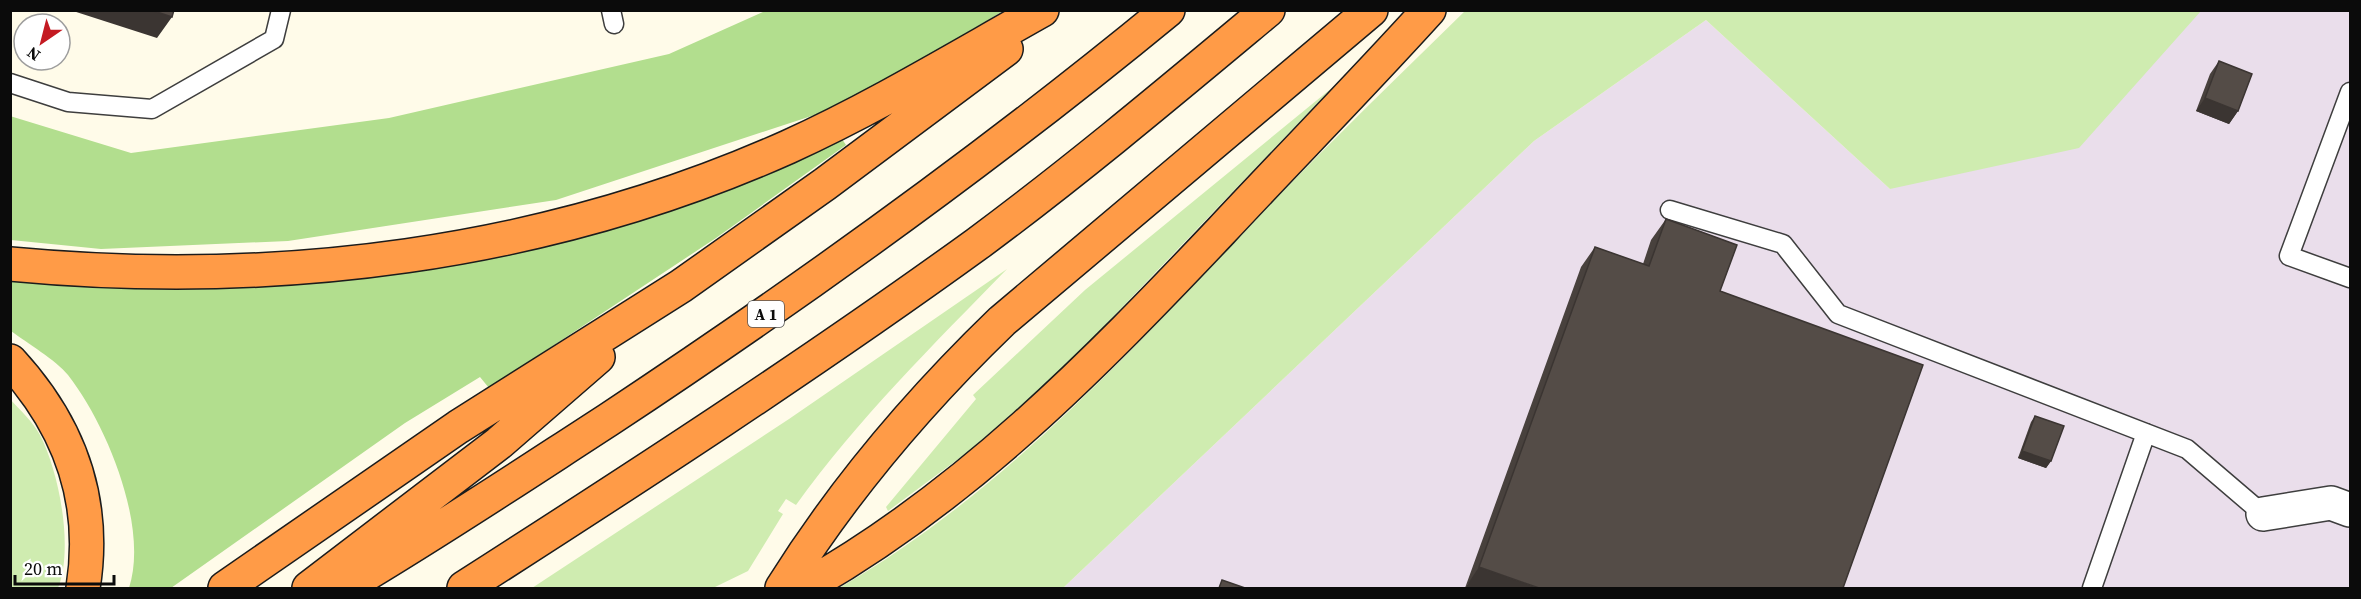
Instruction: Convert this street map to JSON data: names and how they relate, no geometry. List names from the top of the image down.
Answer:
{
  "streets": {
    "highway": ["A 1"]
  },
  "scale_bar": "20 m",
  "north": "bottom left"
}
